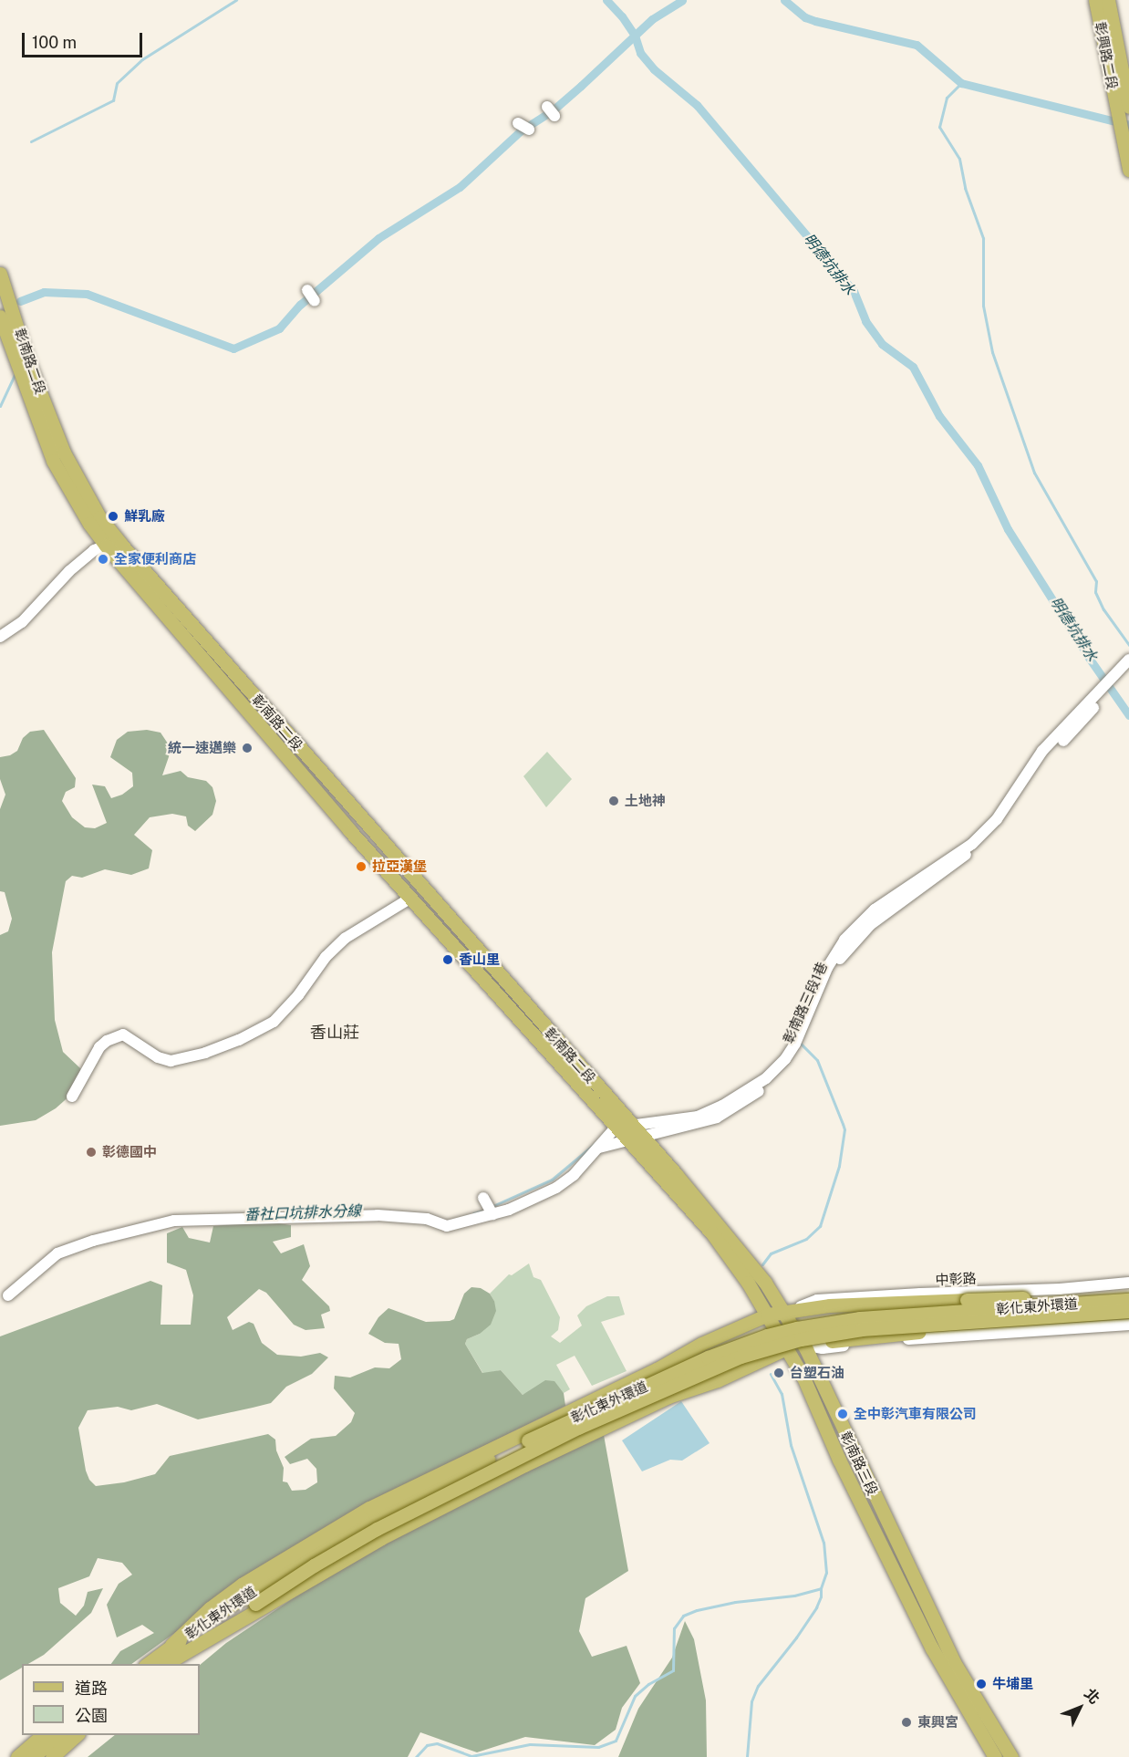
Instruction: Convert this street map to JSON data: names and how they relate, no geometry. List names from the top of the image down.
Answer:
{
  "streets": {
    "main road": [
      "彰興路二段",
      "彰南路二段",
      "彰化東外環道",
      "彰南路三段"
    ],
    "street": ["彰南路三段1巷", "中彰路"]
  },
  "crossings": [
    ["彰南路二段", "彰南路三段1巷"],
    ["彰南路二段", "彰南路三段"],
    ["彰南路三段1巷", "彰南路三段"],
    ["中彰路", "彰南路三段"]
  ],
  "districts": ["香山莊"],
  "water": ["明德坑排水", "番社口坑排水分線"],
  "places": [
    "鮮乳廠",
    "全家便利商店",
    "統一速邁樂",
    "土地神",
    "拉亞漢堡",
    "香山里",
    "彰德國中",
    "台塑石油",
    "全中彰汽車有限公司",
    "牛埔里",
    "東興宮"
  ],
  "legend": ["道路", "公園"],
  "scale_bar": "100 m",
  "north": "top right"
}
